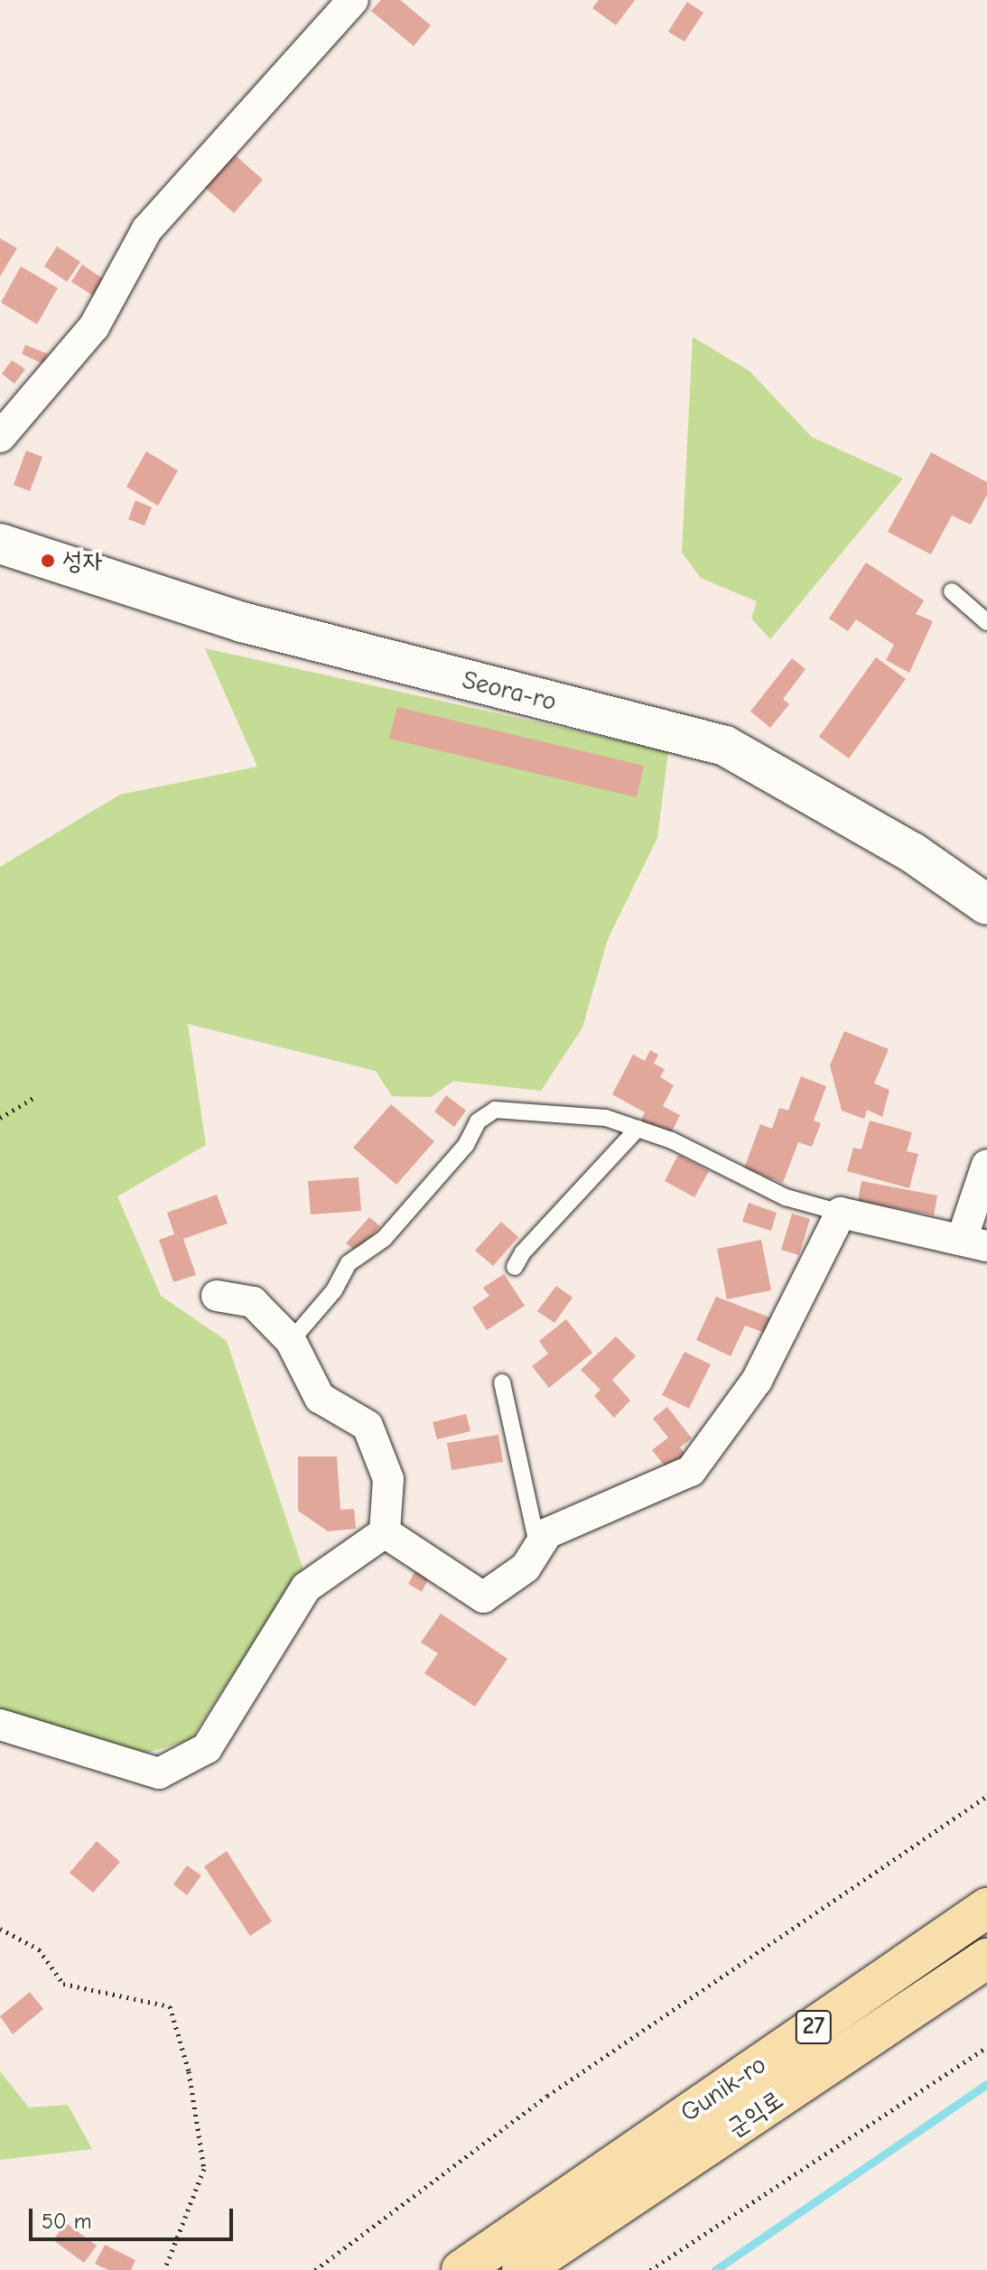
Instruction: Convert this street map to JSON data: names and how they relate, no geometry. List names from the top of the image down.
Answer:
{
  "streets": {
    "highway": ["27", "Gunik-ro", "군익로"],
    "street": ["Seora-ro"]
  },
  "places": ["성자"],
  "scale_bar": "50 m"
}
